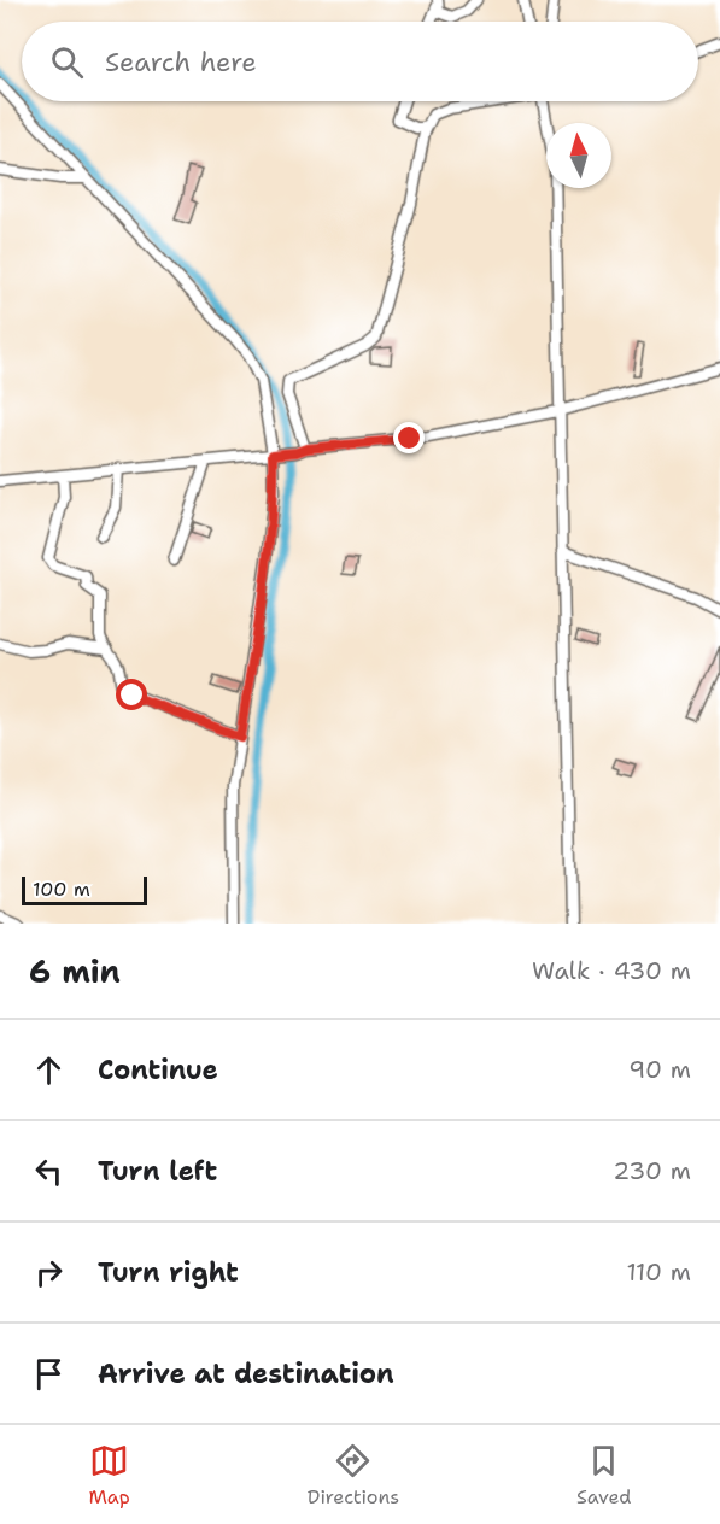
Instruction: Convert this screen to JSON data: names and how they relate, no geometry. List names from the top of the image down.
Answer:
{
  "scale_bar": "100 m",
  "north": "top",
  "page": {
    "search": "Search here",
    "scale": "100 m",
    "heading": ["6 min", "Walk · 430 m"],
    "list": [
      ["Continue", "90 m"],
      ["Turn left", "230 m"],
      ["Turn right", "110 m"],
      "Arrive at destination"
    ],
    "nav": ["Map", "Directions", "Saved"]
  }
}
